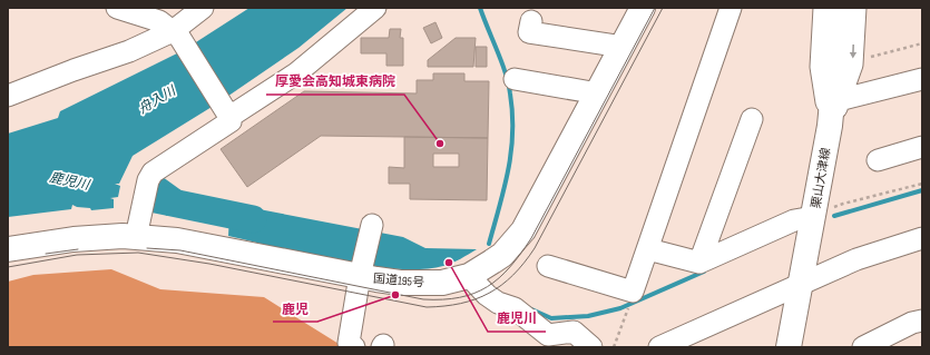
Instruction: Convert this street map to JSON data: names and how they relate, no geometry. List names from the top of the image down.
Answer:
{
  "streets": {
    "main road": ["栗山大津線", "国道195号"]
  },
  "water": ["舟入川", "鹿児川"],
  "places": ["厚愛会高知城東病院", "鹿児川", "鹿児"]
}
